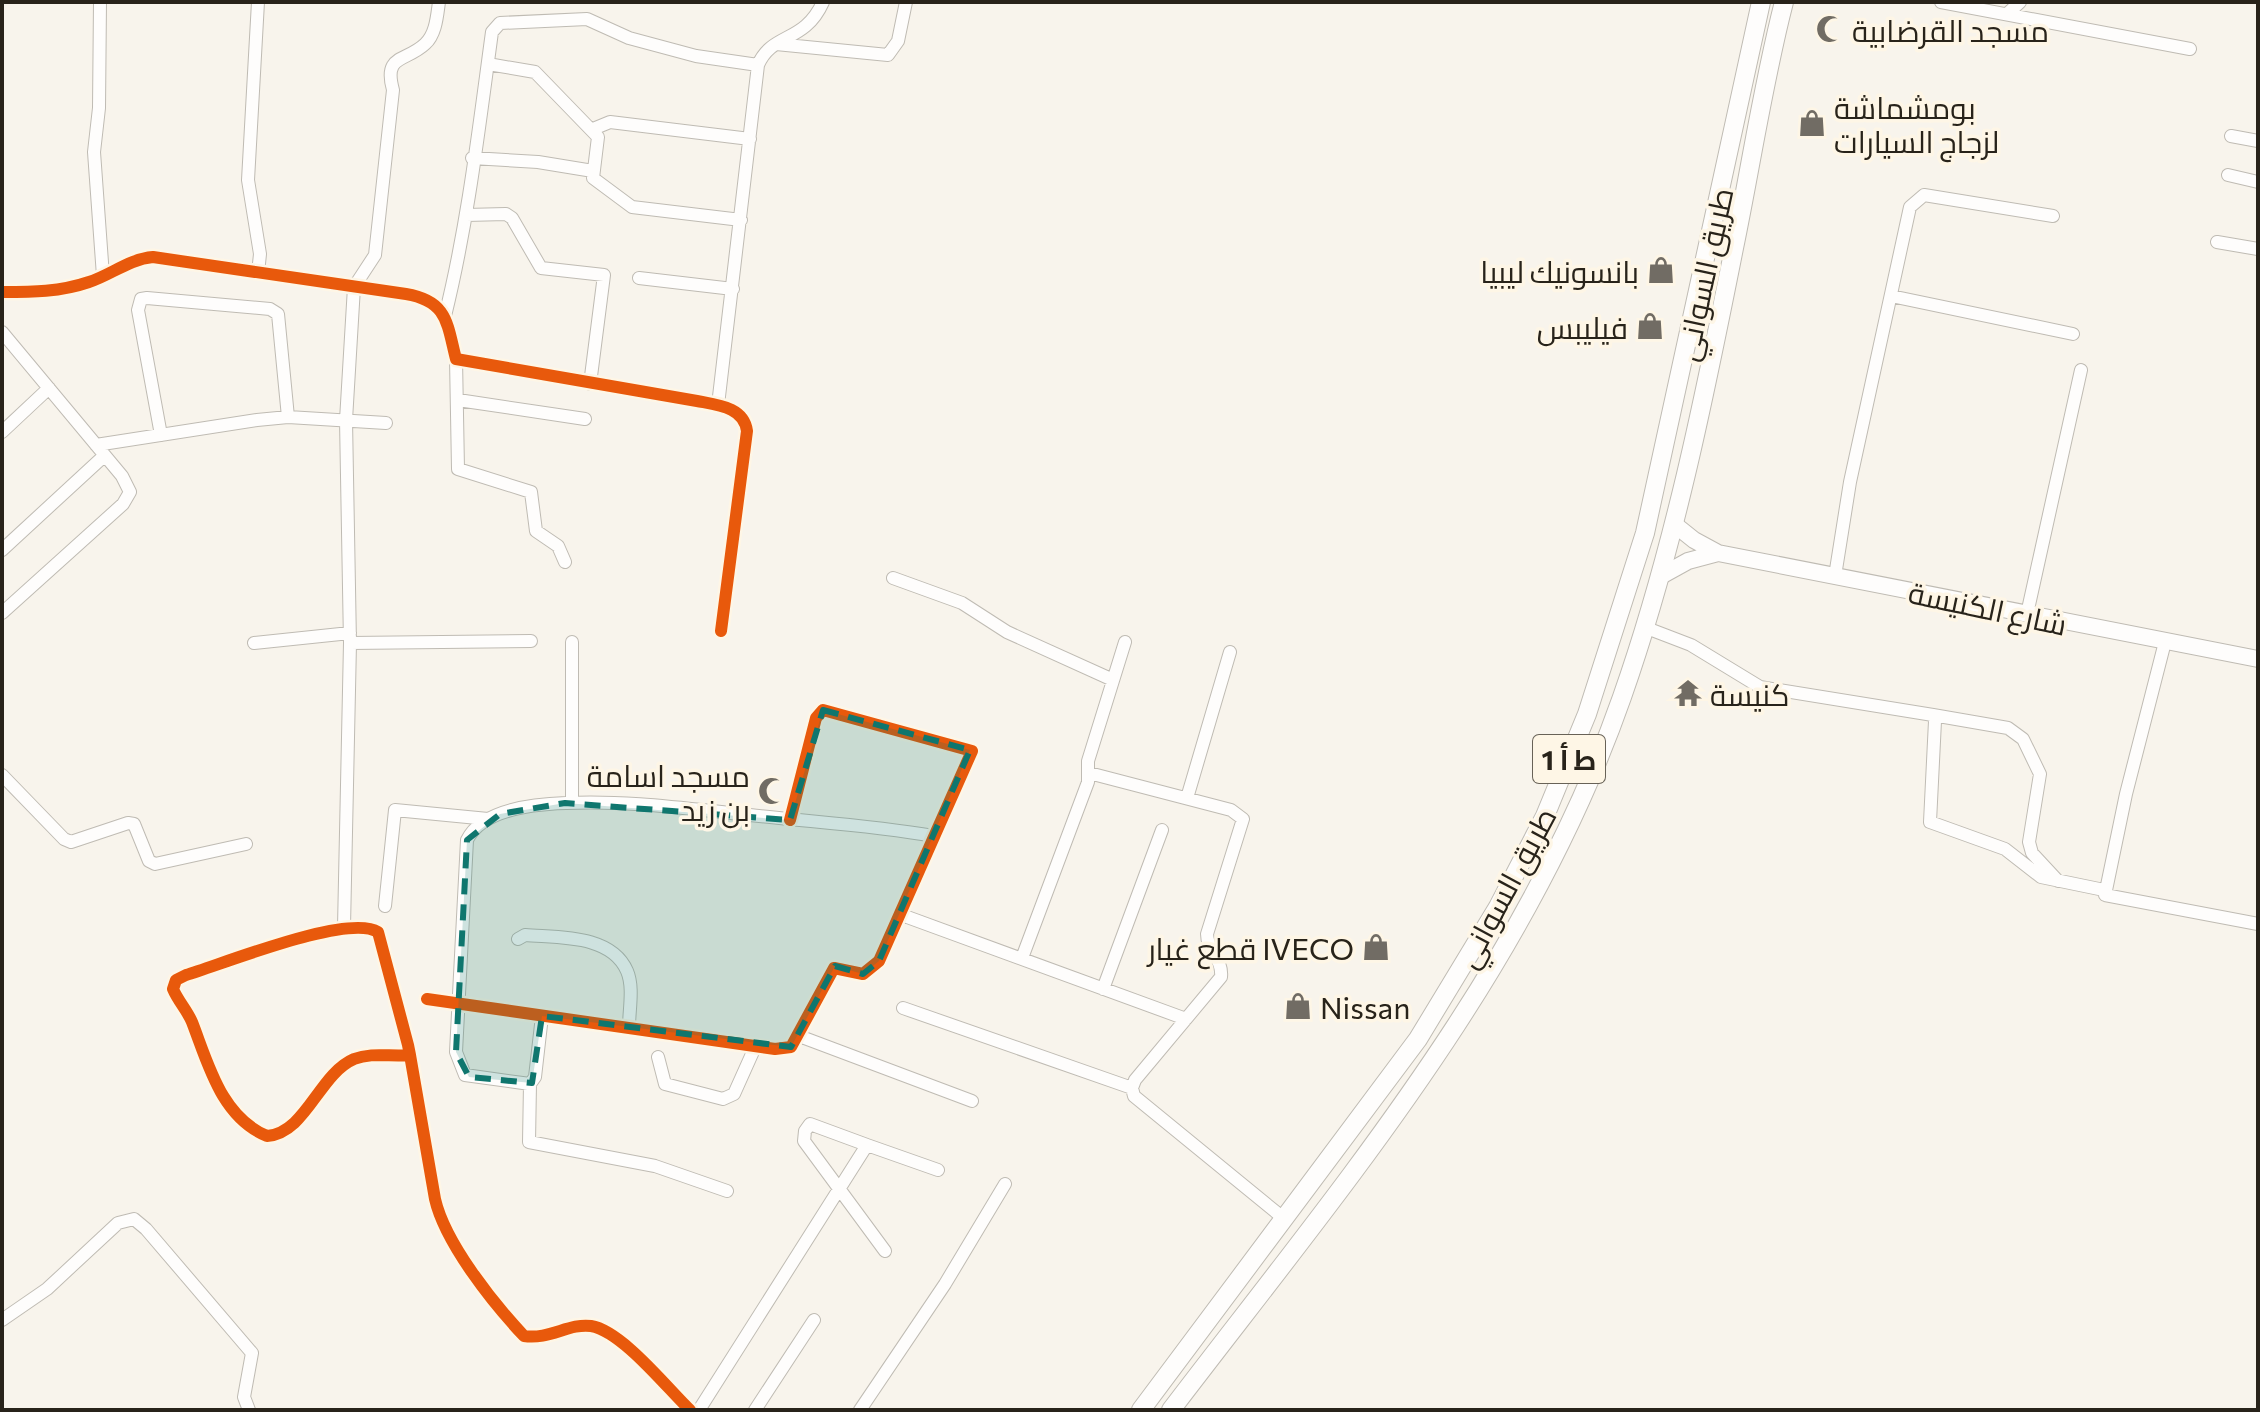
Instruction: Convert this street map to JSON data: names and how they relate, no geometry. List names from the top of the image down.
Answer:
{
  "streets": {
    "highway": ["طريق السواني", "ط أ 1"],
    "main road": ["شارع الكنيسة"]
  },
  "crossings": [
    ["طريق السواني", "شارع الكنيسة"]
  ],
  "places": {
    "mosque": ["مسجد القرضابية", "مسجد اسامة بن زيد"],
    "shop": [
      "بومشماشة لزجاج السيارات",
      "بانسونيك ليبيا",
      "فيليبس",
      "قطع غيار IVECO",
      "Nissan"
    ],
    "temple": ["كنيسة"]
  }
}
